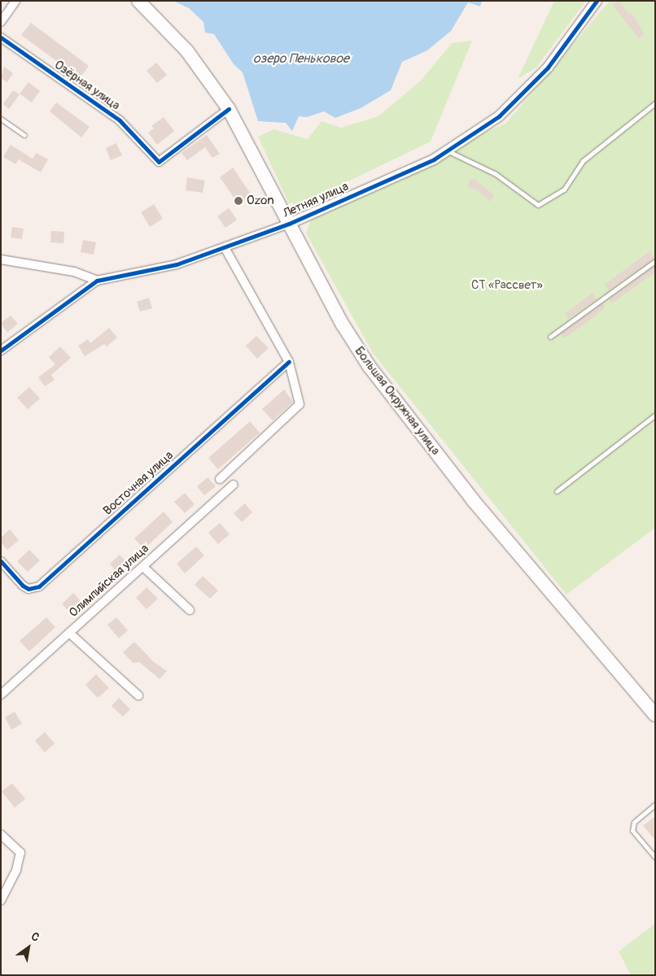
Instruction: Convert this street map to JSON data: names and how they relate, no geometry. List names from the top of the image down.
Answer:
{
  "streets": {
    "main road": ["Большая Окружная улица"],
    "street": [
      "Озёрная улица",
      "Летняя улица",
      "Восточная улица",
      "Олимпийская улица"
    ]
  },
  "crossings": [
    ["Озёрная улица", "Большая Окружная улица"],
    ["Летняя улица", "Большая Окружная улица"]
  ],
  "water": ["озеро Пеньковое"],
  "parks": ["СТ «Рассвет»"],
  "places": ["Ozon"],
  "north": "top right"
}
